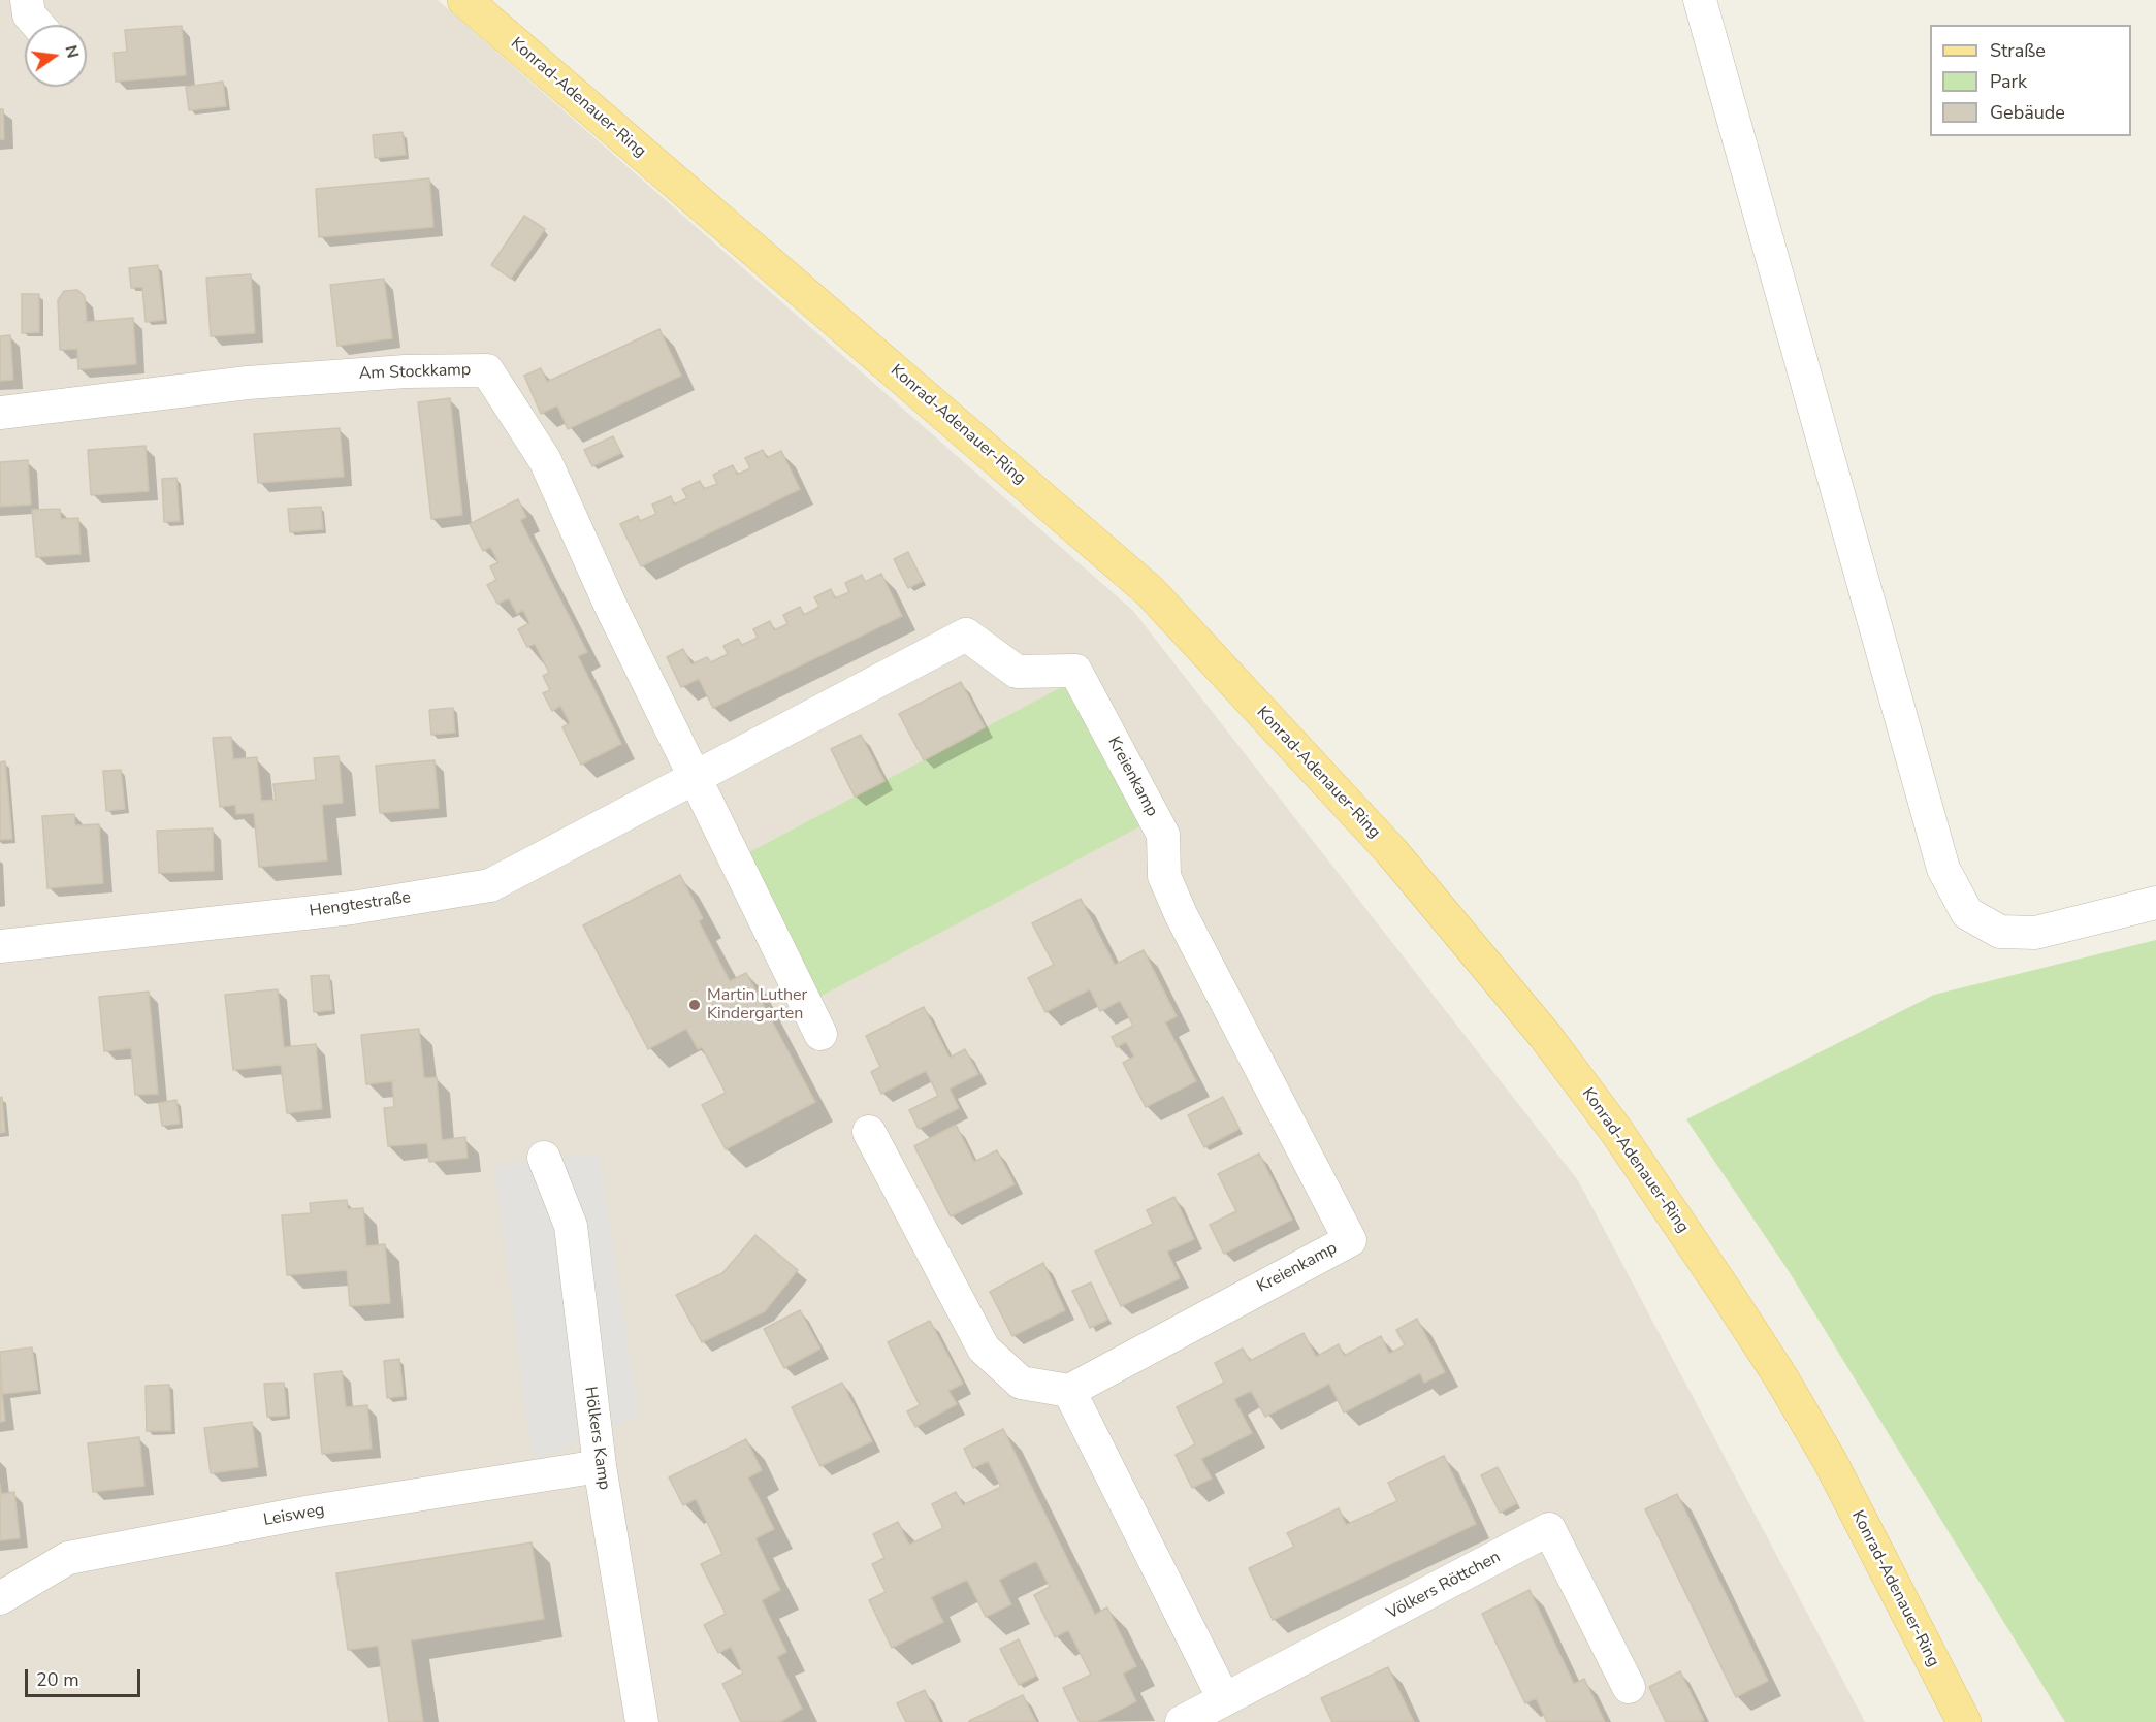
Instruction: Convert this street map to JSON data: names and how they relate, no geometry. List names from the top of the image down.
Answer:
{
  "streets": {
    "main road": ["Konrad-Adenauer-Ring"],
    "street": [
      "Am Stockkamp",
      "Kreienkamp",
      "Hengtestraße",
      "Hölkers Kamp",
      "Leisweg",
      "Völkers Röttchen"
    ]
  },
  "crossings": [
    ["Am Stockkamp", "Kreienkamp"],
    ["Am Stockkamp", "Hengtestraße"],
    ["Kreienkamp", "Hengtestraße"],
    ["Hölkers Kamp", "Leisweg"]
  ],
  "places": ["Martin Luther Kindergarten"],
  "legend": ["Straße", "Park", "Gebäude"],
  "scale_bar": "20 m",
  "north": "right"
}
